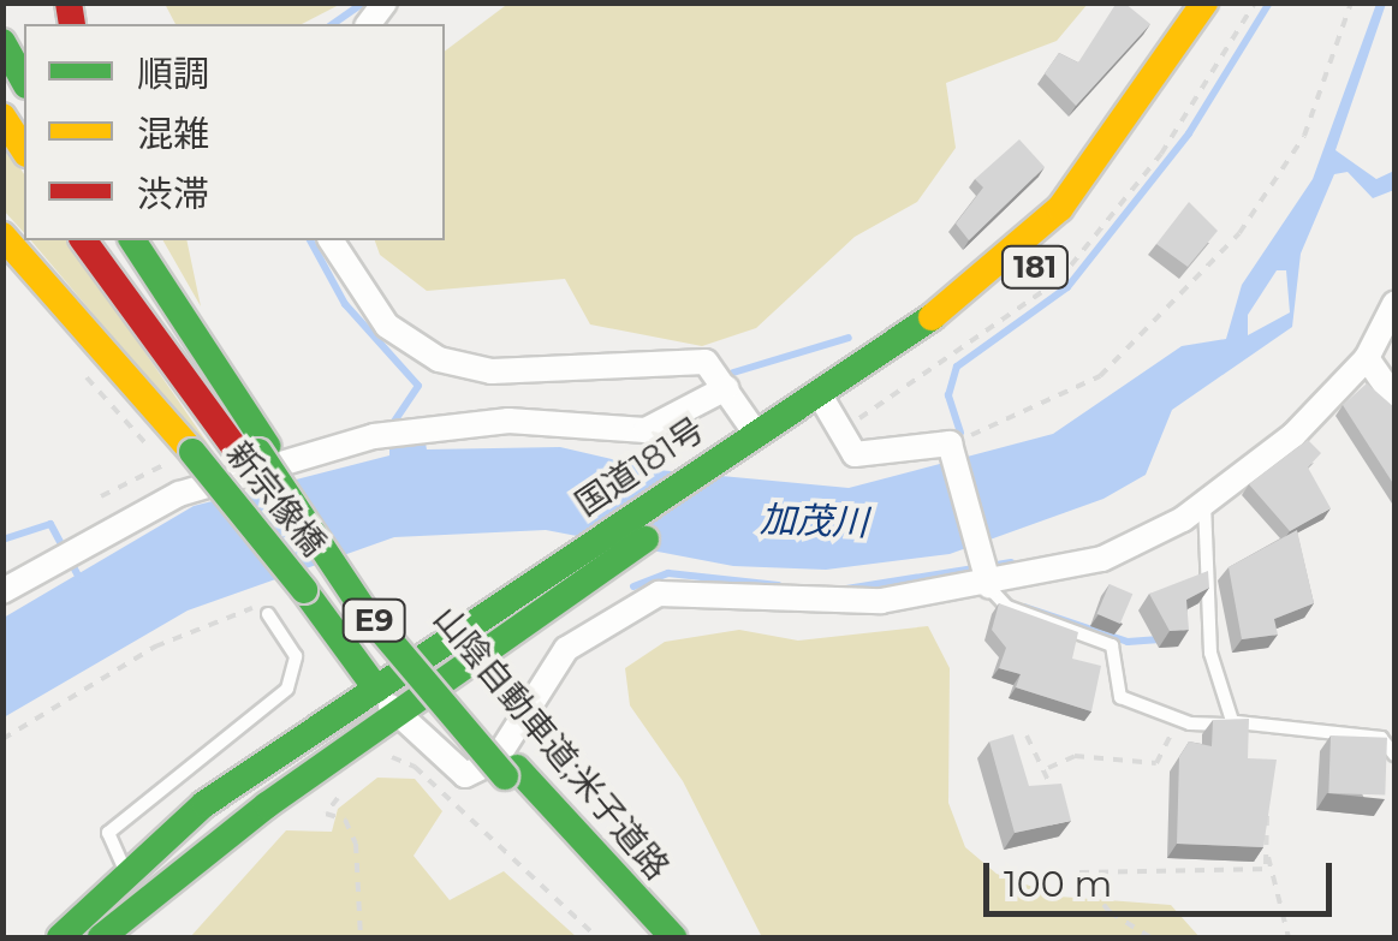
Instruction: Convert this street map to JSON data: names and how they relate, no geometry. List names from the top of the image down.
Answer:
{
  "streets": {
    "main road": [
      "181",
      "国道181号",
      "新宗像橋",
      "E9",
      "山陰自動車道;米子道路"
    ]
  },
  "crossings": [
    ["国道181号", "新宗像橋"]
  ],
  "water": ["加茂川"],
  "legend": ["順調", "混雑", "渋滞"],
  "scale_bar": "100 m"
}
